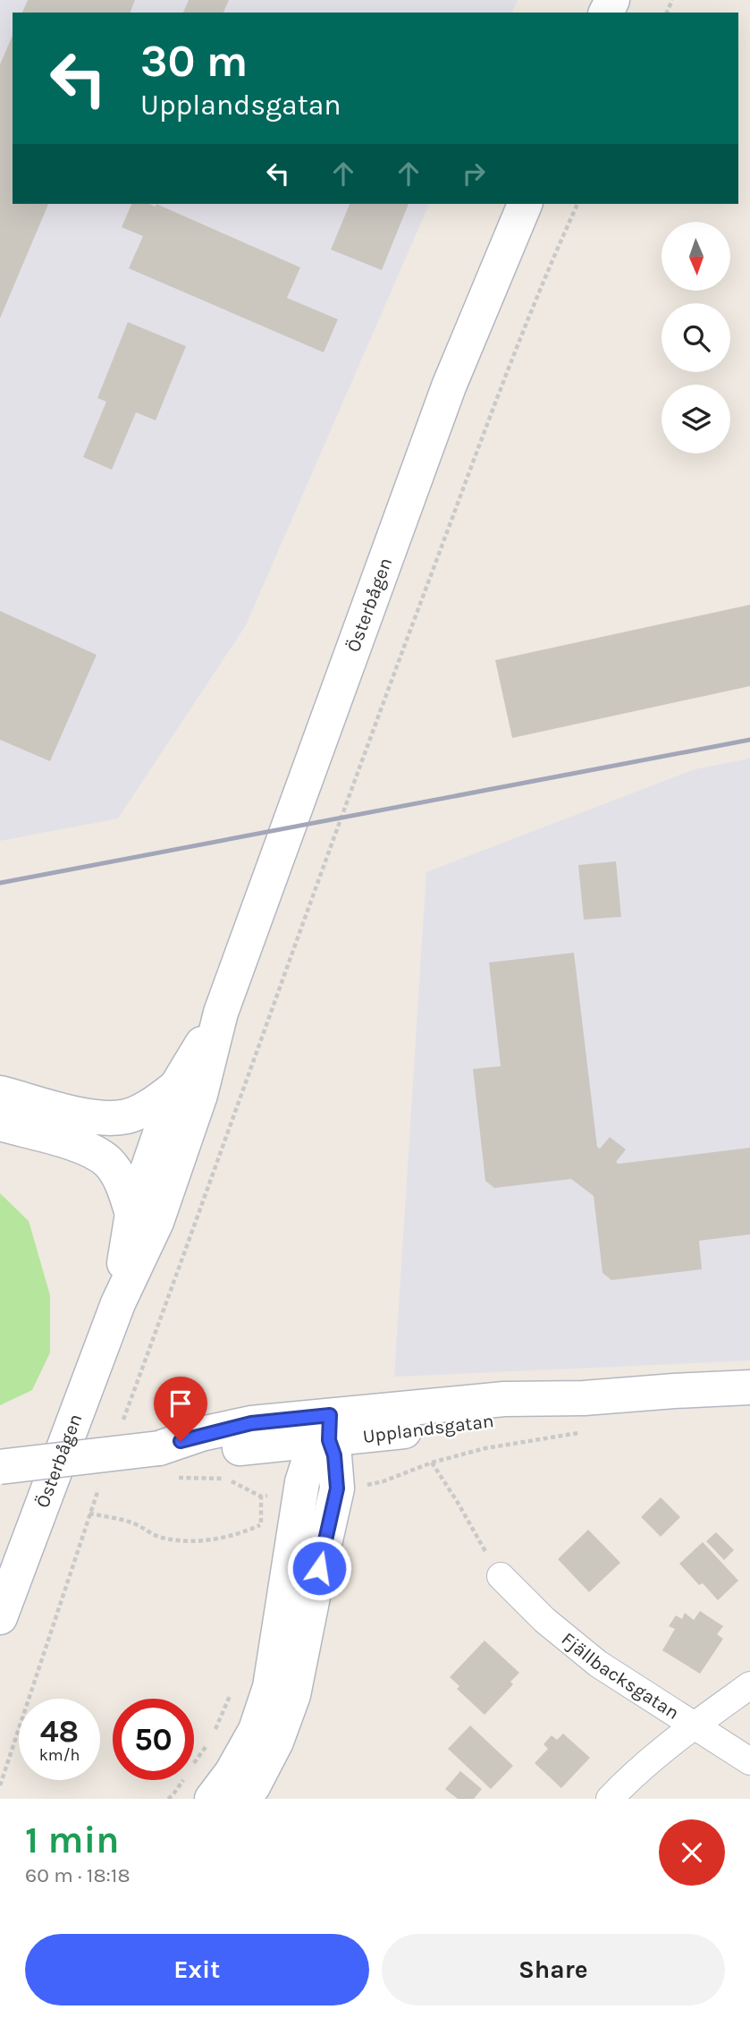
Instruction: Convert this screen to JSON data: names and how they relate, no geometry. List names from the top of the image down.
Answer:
{
  "streets": {
    "main road": ["Österbågen", "Upplandsgatan"],
    "street": ["Fjällbacksgatan"]
  },
  "north": "bottom",
  "page": {
    "turn": ["30 m", "Upplandsgatan"],
    "speed": "48 km/h",
    "limit": "50",
    "heading": ["1 min", "60 m · 18:18"],
    "buttons": ["Exit", "Share"]
  }
}
